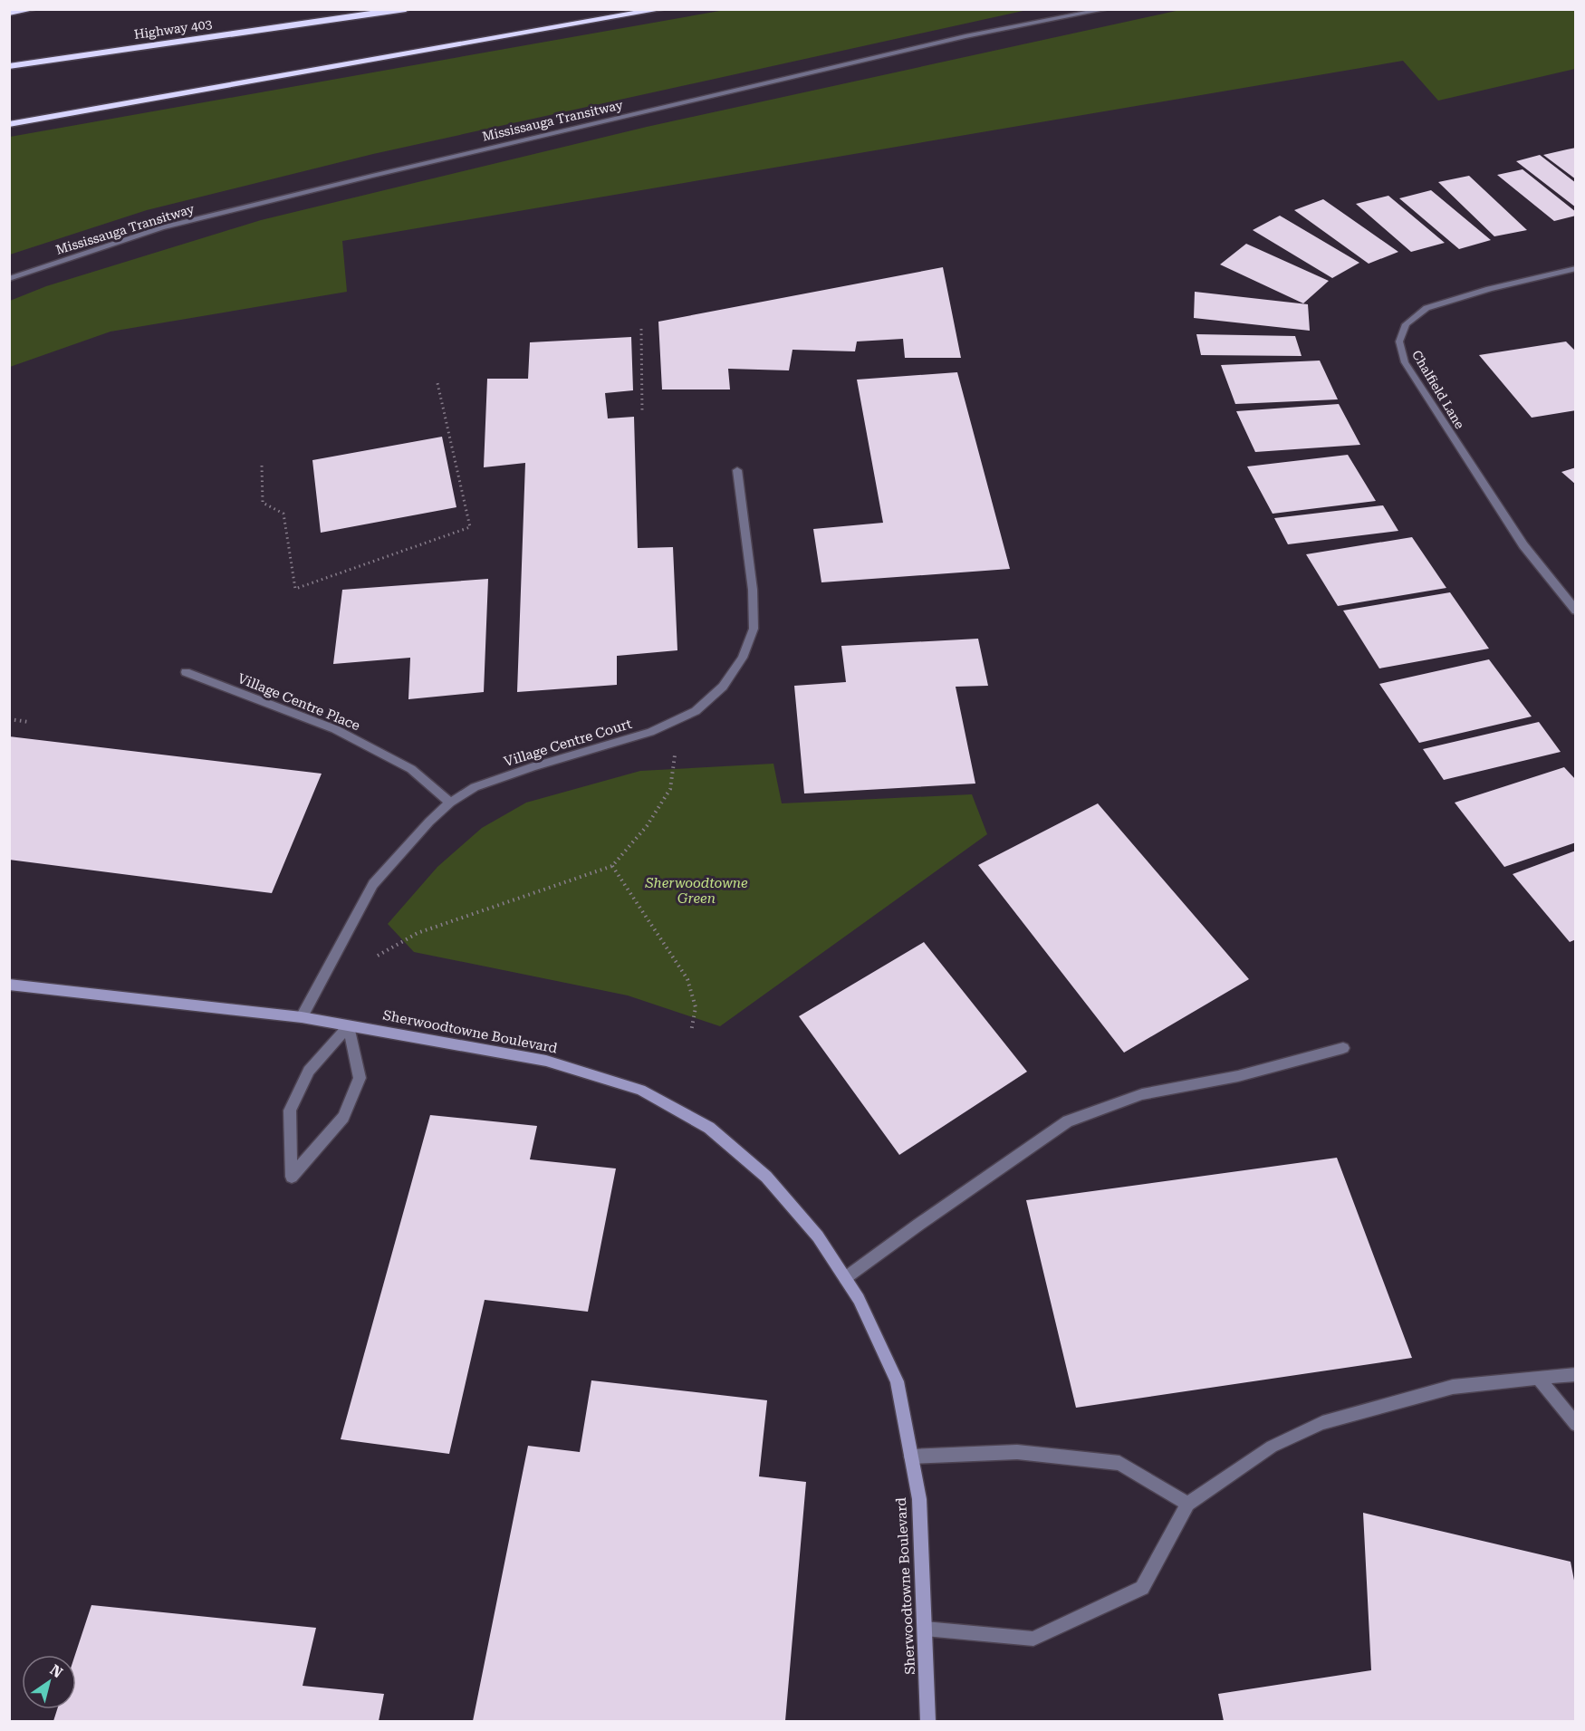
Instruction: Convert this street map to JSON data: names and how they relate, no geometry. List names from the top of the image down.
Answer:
{
  "streets": {
    "highway": ["Highway 403"],
    "street": [
      "Mississauga Transitway",
      "Chalfield Lane",
      "Village Centre Place",
      "Village Centre Court",
      "Sherwoodtowne Boulevard"
    ]
  },
  "crossings": [
    ["Village Centre Place", "Village Centre Court"],
    ["Village Centre Court", "Sherwoodtowne Boulevard"]
  ],
  "parks": ["Sherwoodtowne Green"],
  "north": "top right"
}
